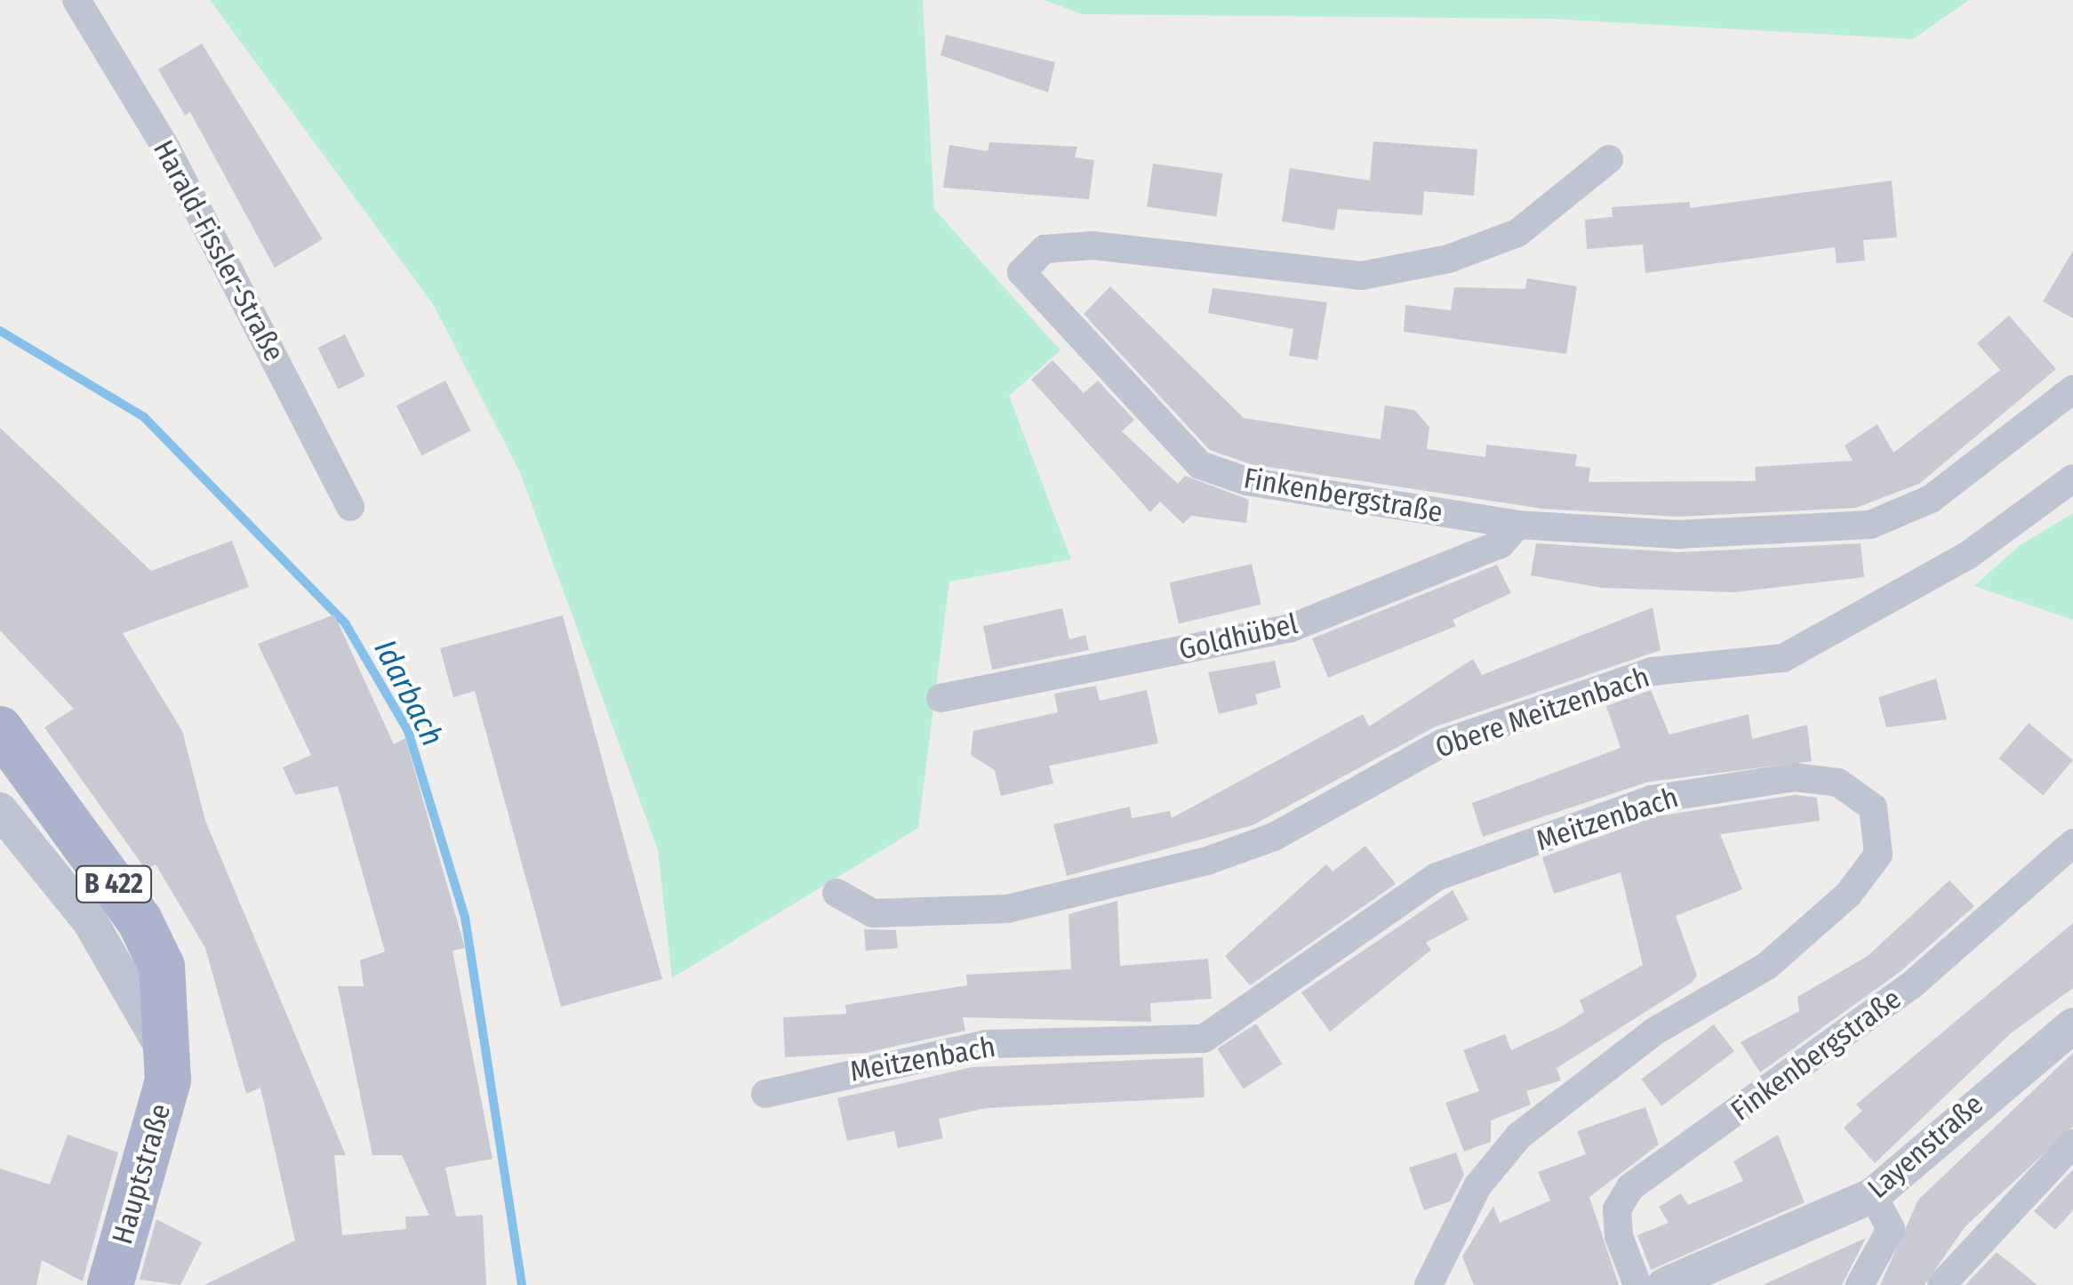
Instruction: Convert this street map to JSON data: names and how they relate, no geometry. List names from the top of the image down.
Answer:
{
  "streets": {
    "main road": ["B 422", "Hauptstraße"],
    "street": [
      "Harald-Fissler-Straße",
      "Finkenbergstraße",
      "Goldhübel",
      "Obere Meitzenbach",
      "Meitzenbach",
      "Layenstraße"
    ]
  },
  "crossings": [
    ["Finkenbergstraße", "Goldhübel"],
    ["B 422", "Hauptstraße"]
  ],
  "water": ["Idarbach"]
}
